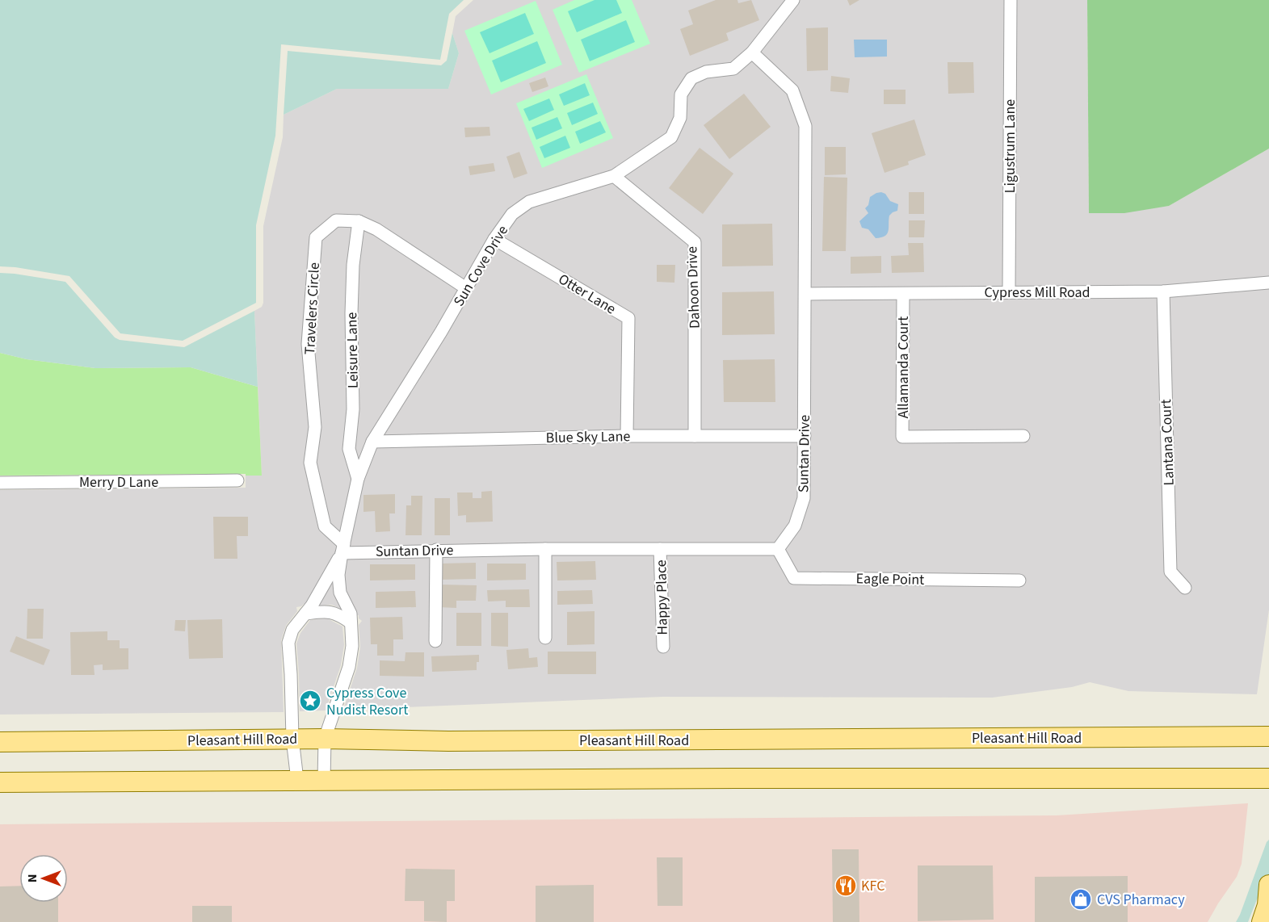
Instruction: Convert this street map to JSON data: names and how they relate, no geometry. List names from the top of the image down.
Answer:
{
  "streets": {
    "main road": ["Pleasant Hill Road"],
    "street": [
      "Ligustrum Lane",
      "Sun Cove Drive",
      "Dahoon Drive",
      "Cypress Mill Road",
      "Otter Lane",
      "Travelers Circle",
      "Leisure Lane",
      "Allamanda Court",
      "Blue Sky Lane",
      "Lantana Court",
      "Suntan Drive",
      "Merry D Lane",
      "Eagle Point",
      "Happy Place"
    ]
  },
  "crossings": [
    ["Ligustrum Lane", "Cypress Mill Road"],
    ["Sun Cove Drive", "Dahoon Drive"],
    ["Sun Cove Drive", "Otter Lane"],
    ["Sun Cove Drive", "Travelers Circle"],
    ["Sun Cove Drive", "Leisure Lane"],
    ["Sun Cove Drive", "Blue Sky Lane"],
    ["Sun Cove Drive", "Suntan Drive"],
    ["Sun Cove Drive", "Pleasant Hill Road"],
    ["Dahoon Drive", "Blue Sky Lane"],
    ["Cypress Mill Road", "Allamanda Court"],
    ["Cypress Mill Road", "Lantana Court"],
    ["Cypress Mill Road", "Suntan Drive"],
    ["Otter Lane", "Blue Sky Lane"],
    ["Travelers Circle", "Leisure Lane"],
    ["Travelers Circle", "Suntan Drive"],
    ["Blue Sky Lane", "Suntan Drive"],
    ["Suntan Drive", "Eagle Point"],
    ["Suntan Drive", "Happy Place"]
  ],
  "places": {
    "place": ["Cypress Cove Nudist Resort"],
    "restaurant": ["KFC"],
    "shop": ["CVS Pharmacy"]
  },
  "north": "left"
}
